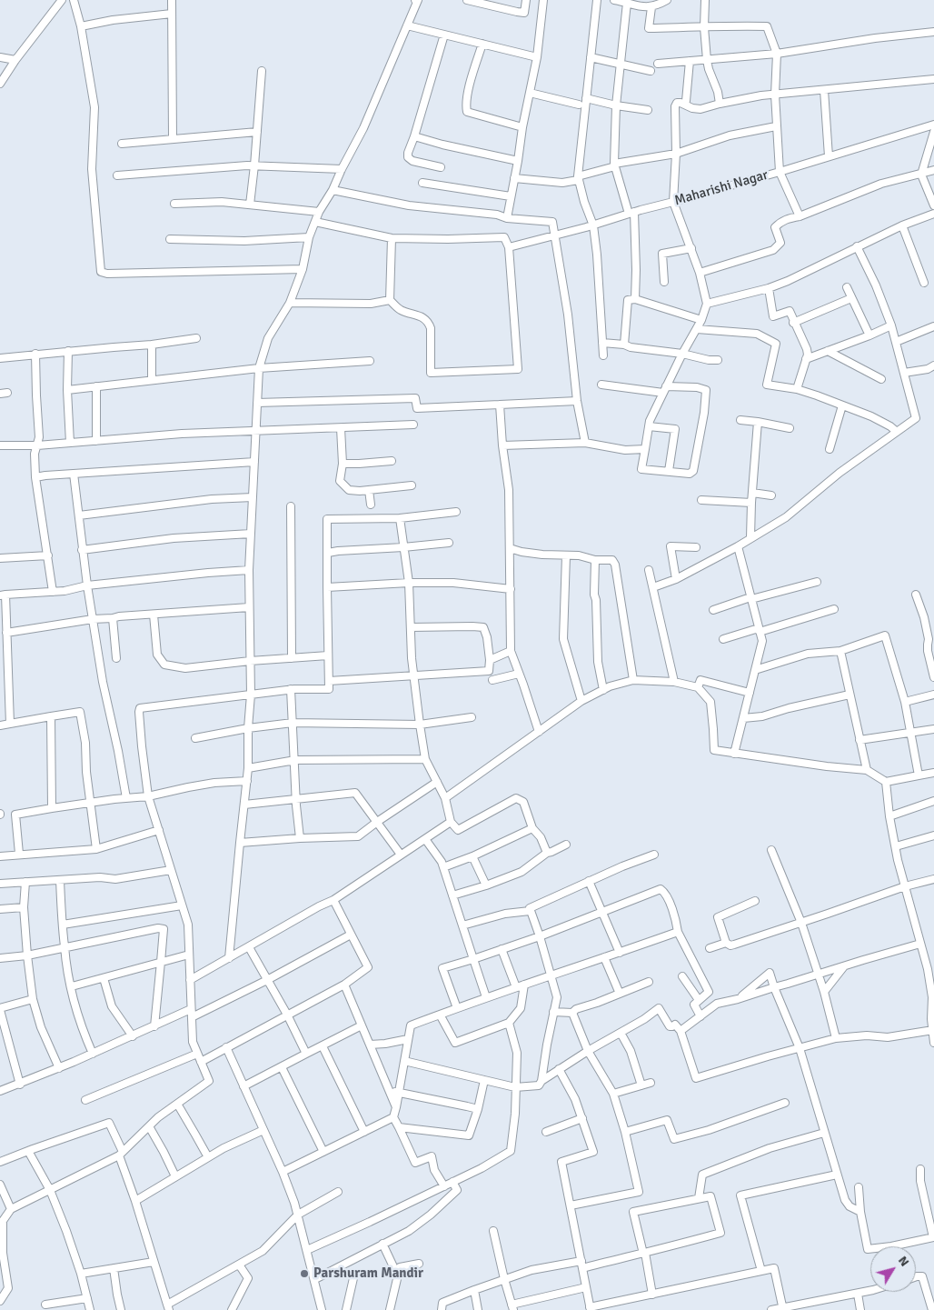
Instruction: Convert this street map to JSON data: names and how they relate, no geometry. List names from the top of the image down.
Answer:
{
  "streets": {
    "street": ["Maharishi Nagar"]
  },
  "places": ["Parshuram Mandir"],
  "north": "top right"
}
